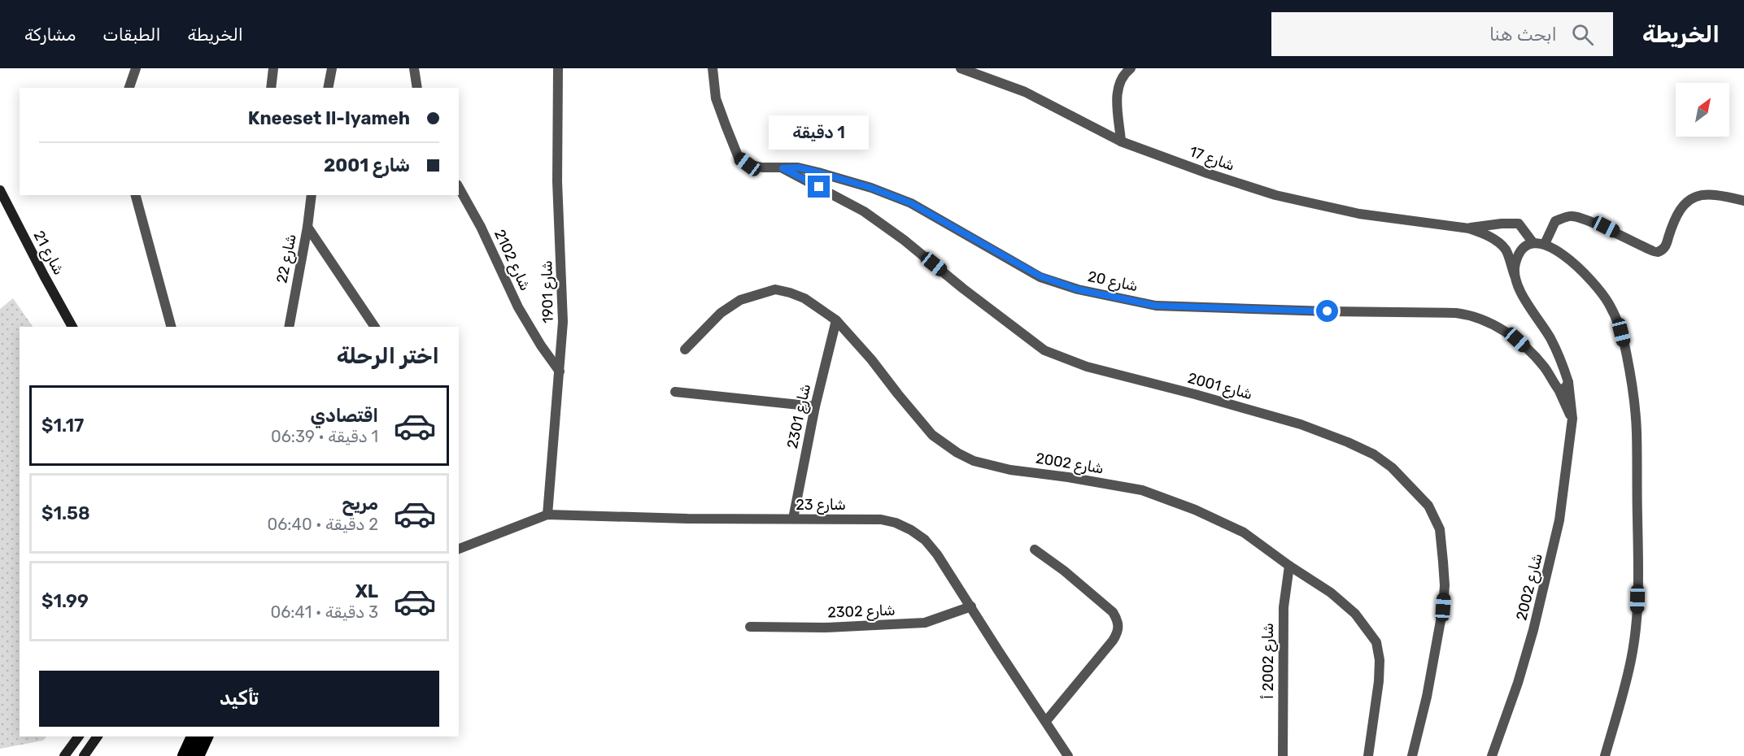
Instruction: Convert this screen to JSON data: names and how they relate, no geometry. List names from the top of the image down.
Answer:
{
  "streets": {
    "main road": ["شارع 21"],
    "street": [
      "شارع 17",
      "شارع 22",
      "شارع 2102",
      "شارع 20",
      "شارع 1901",
      "شارع 2001",
      "شارع 2301",
      "شارع 2002",
      "شارع 23",
      "شارع 2302",
      "شارع 2002 أ"
    ]
  },
  "crossings": [
    ["شارع 17", "شارع 2002"],
    ["شارع 2102", "شارع 1901"],
    ["شارع 20", "شارع 2001"],
    ["شارع 1901", "شارع 23"],
    ["شارع 2301", "شارع 2002"],
    ["شارع 2301", "شارع 23"],
    ["شارع 2002", "شارع 2002 أ"],
    ["شارع 23", "شارع 2302"]
  ],
  "north": "top right",
  "page": {
    "header": "الخريطة",
    "search": "ابحث هنا",
    "nav": ["الخريطة", "الطبقات", "مشاركة"],
    "banner": ["Kneeset Il-Iyameh", "شارع 2001"],
    "bubble": "1 دقيقة",
    "heading": "اختر الرحلة",
    "list": [
      {
        "name": "اقتصادي",
        "note": "1 دقيقة · 06:39",
        "value": "$1.17"
      },
      {
        "name": "مريح",
        "note": "2 دقيقة · 06:40",
        "value": "$1.58"
      },
      {
        "name": "XL",
        "note": "3 دقيقة · 06:41",
        "value": "$1.99"
      }
    ],
    "buttons": "تأكيد"
  }
}
